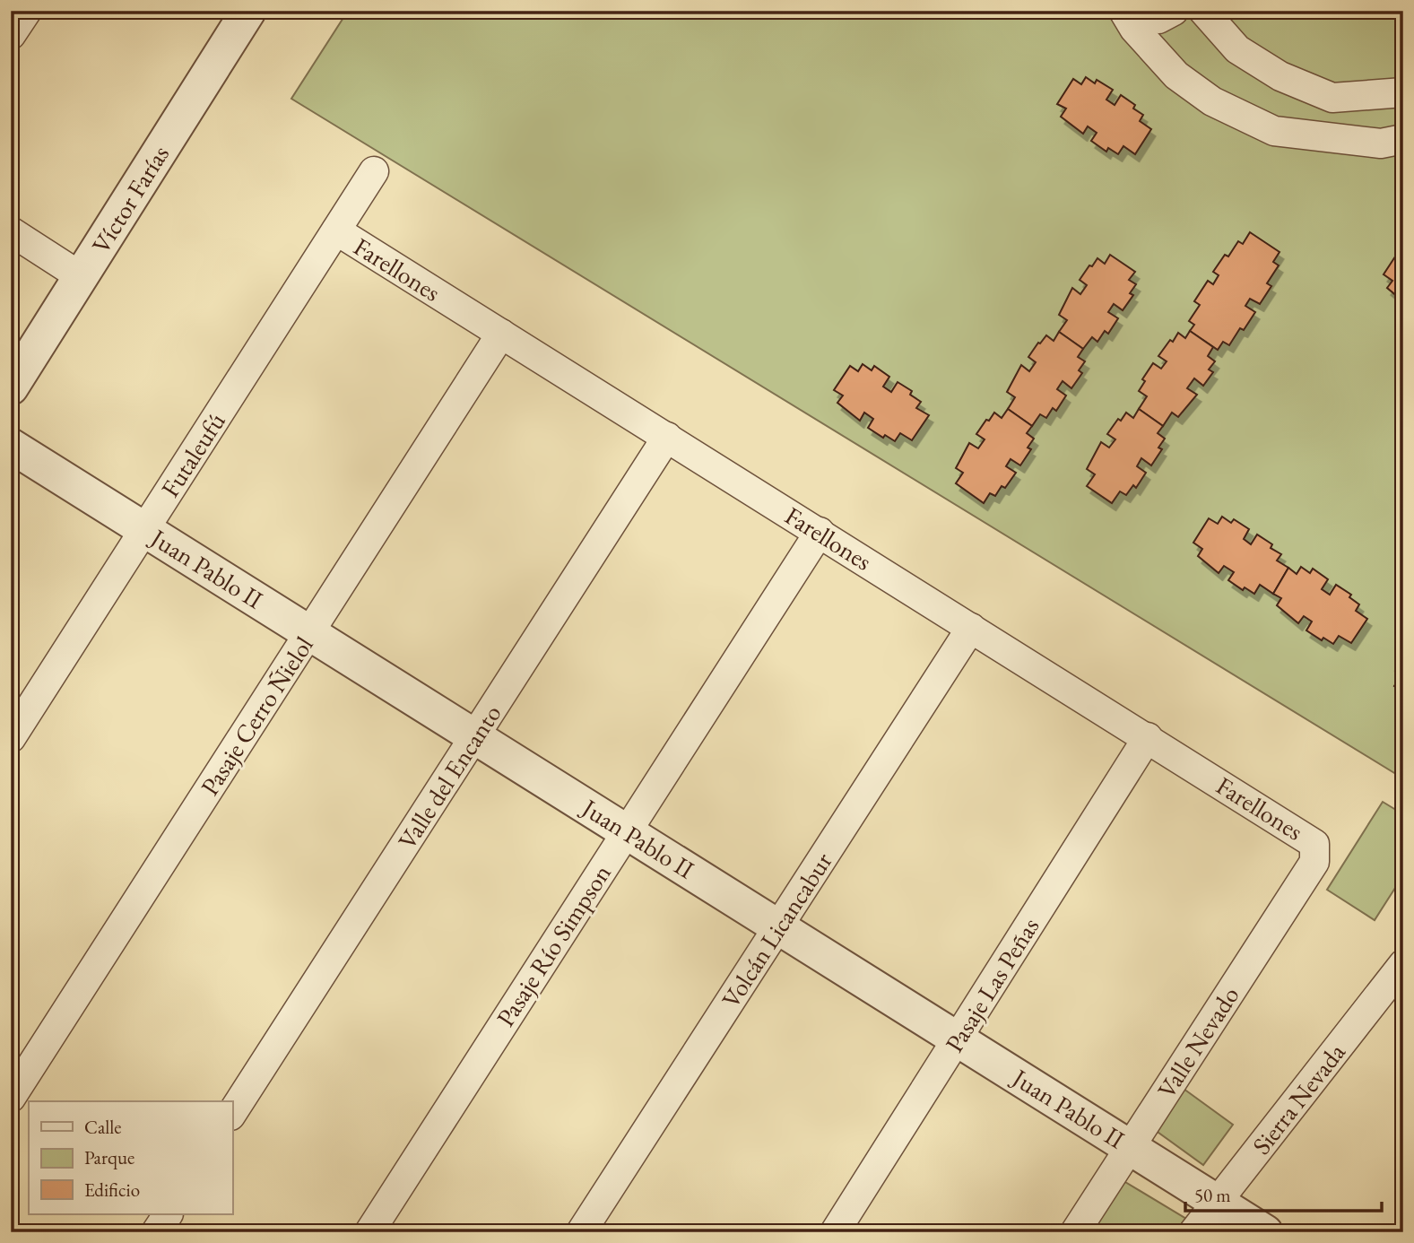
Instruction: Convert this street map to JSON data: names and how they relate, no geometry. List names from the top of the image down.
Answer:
{
  "streets": {
    "street": [
      "Víctor Farías",
      "Farellones",
      "Futaleufú",
      "Juan Pablo II",
      "Pasaje Cerro Ñielol",
      "Valle del Encanto",
      "Volcán Licancabur",
      "Pasaje Río Simpson",
      "Pasaje Las Peñas",
      "Valle Nevado",
      "Sierra Nevada"
    ]
  },
  "crossings": [
    ["Farellones", "Futaleufú"],
    ["Farellones", "Pasaje Cerro Ñielol"],
    ["Farellones", "Valle del Encanto"],
    ["Farellones", "Volcán Licancabur"],
    ["Farellones", "Pasaje Río Simpson"],
    ["Farellones", "Pasaje Las Peñas"],
    ["Farellones", "Valle Nevado"],
    ["Futaleufú", "Juan Pablo II"],
    ["Juan Pablo II", "Pasaje Cerro Ñielol"],
    ["Juan Pablo II", "Valle del Encanto"],
    ["Juan Pablo II", "Volcán Licancabur"],
    ["Juan Pablo II", "Pasaje Río Simpson"],
    ["Juan Pablo II", "Pasaje Las Peñas"],
    ["Juan Pablo II", "Valle Nevado"],
    ["Juan Pablo II", "Sierra Nevada"]
  ],
  "legend": ["Calle", "Parque", "Edificio"],
  "scale_bar": "50 m"
}
